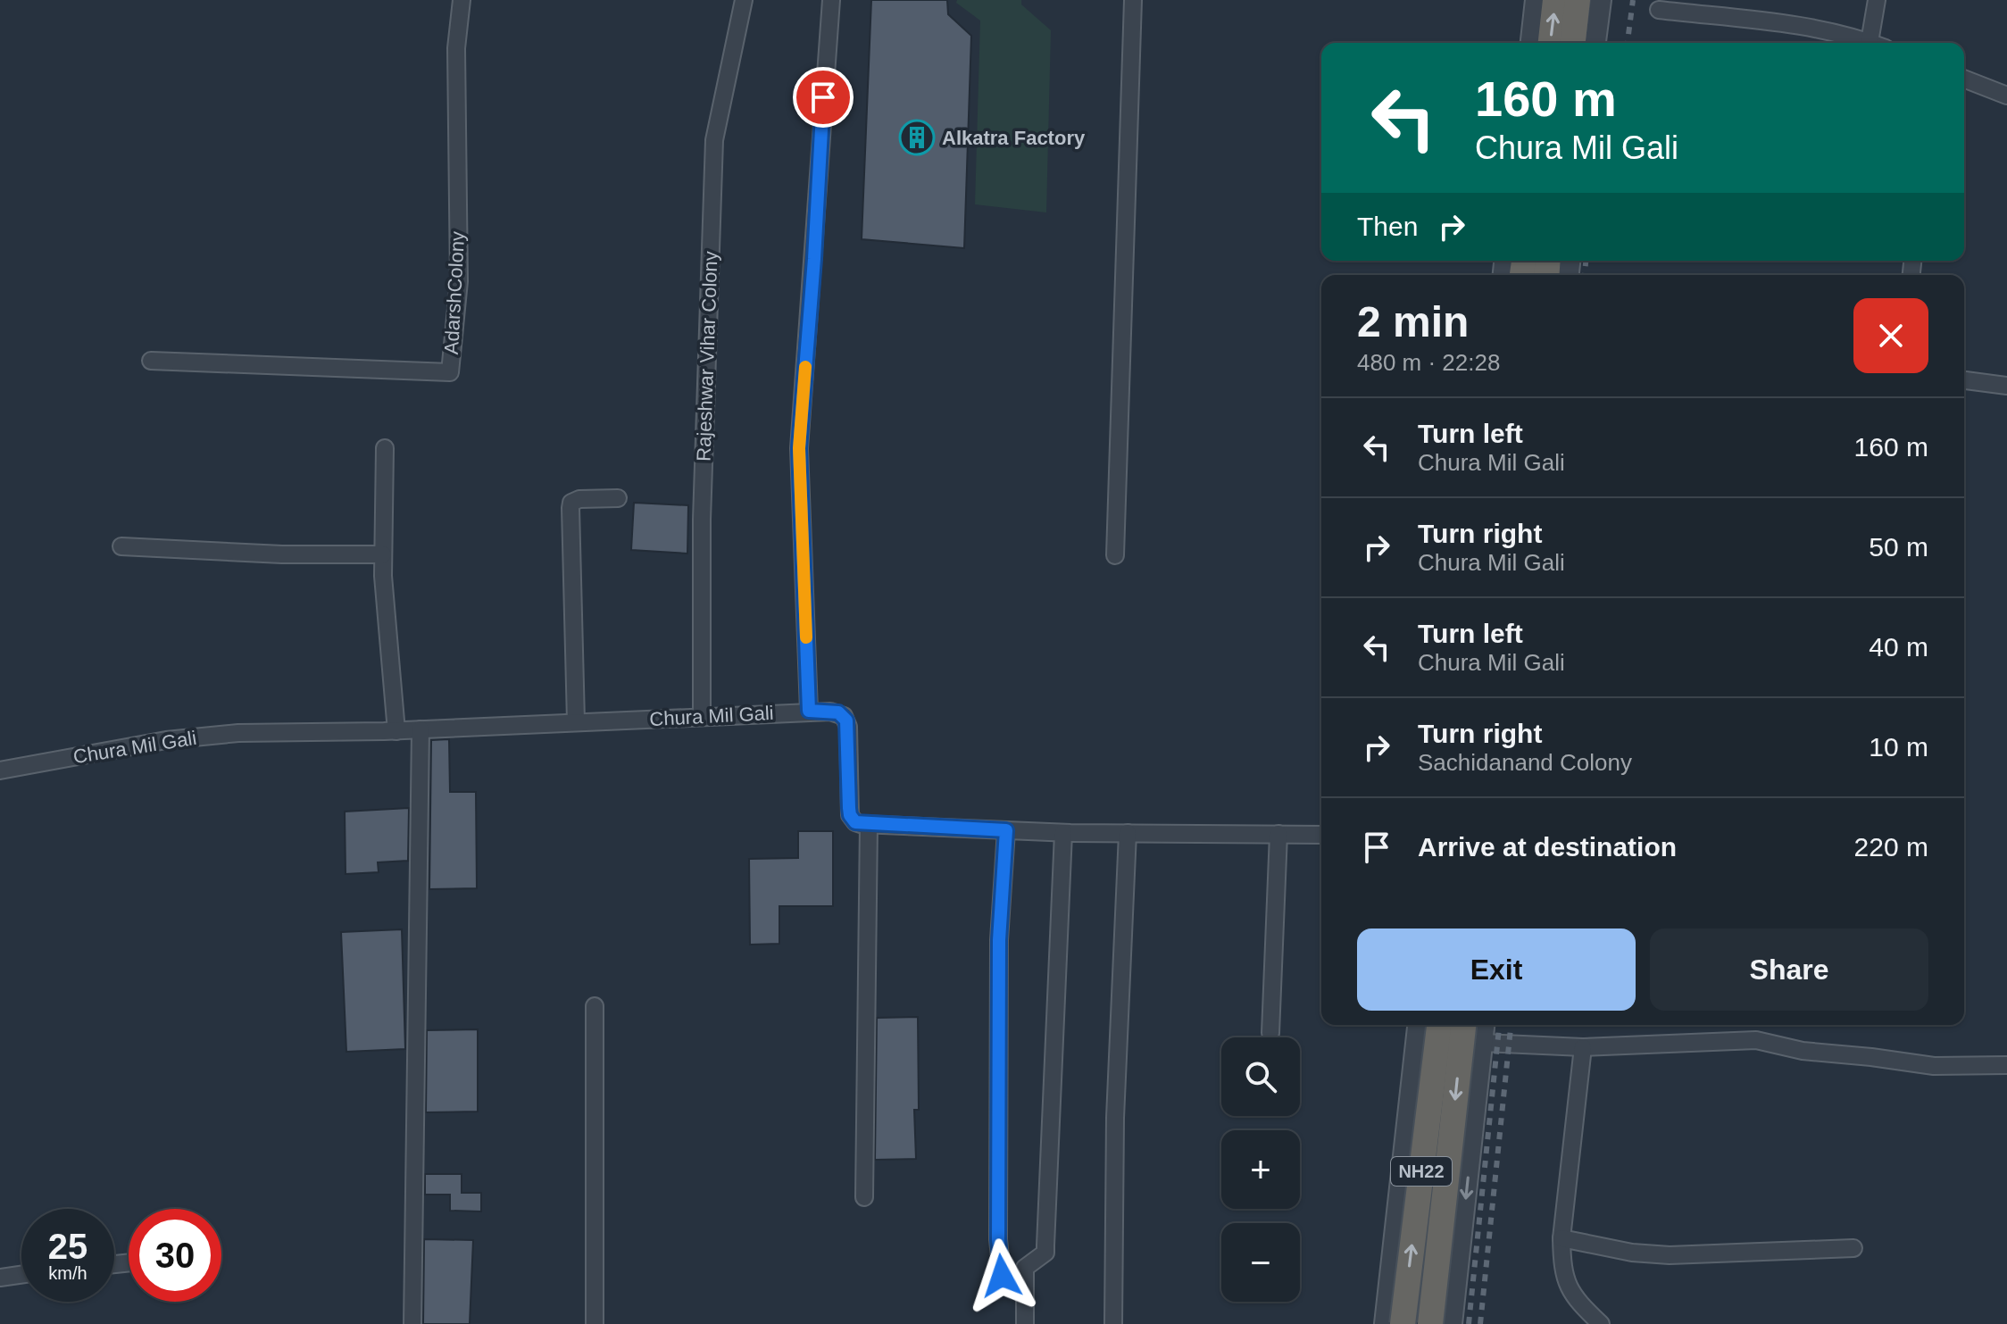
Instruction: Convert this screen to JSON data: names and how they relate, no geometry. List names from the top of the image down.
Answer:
{
  "streets": {
    "highway": ["NH22"],
    "street": ["AdarshColony", "Rajeshwar Vihar Colony", "Chura Mil Gali"]
  },
  "crossings": [
    ["Rajeshwar Vihar Colony", "Chura Mil Gali"]
  ],
  "places": {
    "building": ["Alkatra Factory"]
  },
  "page": {
    "turn": ["160 m", "Chura Mil Gali"],
    "then": "Then",
    "heading": ["2 min", "480 m · 22:28"],
    "list": [
      {
        "name": "Turn left",
        "note": "Chura Mil Gali",
        "value": "160 m"
      },
      {
        "name": "Turn right",
        "note": "Chura Mil Gali",
        "value": "50 m"
      },
      {
        "name": "Turn left",
        "note": "Chura Mil Gali",
        "value": "40 m"
      },
      {
        "name": "Turn right",
        "note": "Sachidanand Colony",
        "value": "10 m"
      },
      {
        "name": "Arrive at destination",
        "value": "220 m"
      }
    ],
    "buttons": ["Exit", "Share"],
    "map_buttons": ["+", "−"],
    "speed": "25 km/h",
    "limit": "30"
  }
}
